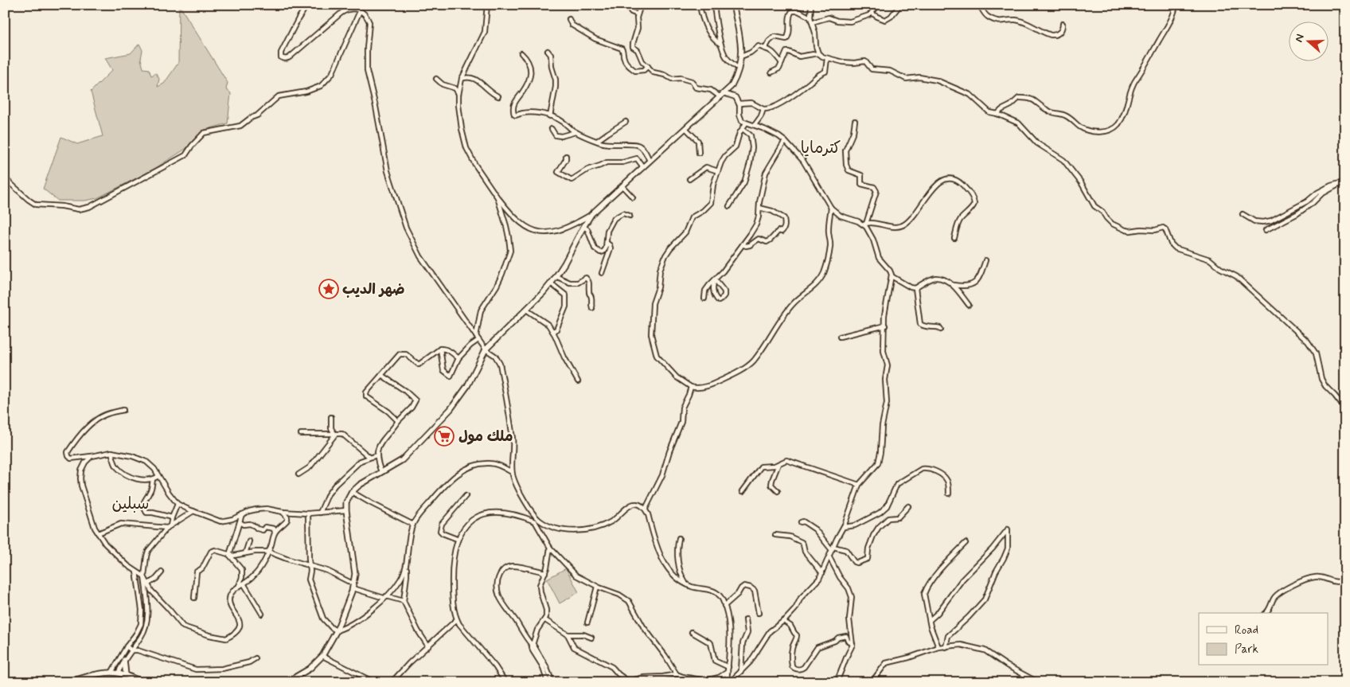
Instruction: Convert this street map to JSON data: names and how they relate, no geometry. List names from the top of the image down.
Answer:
{
  "districts": ["كترمايا", "سبلين"],
  "places": {
    "place": ["ضهر الديب"],
    "supermarket": ["ملك مول"]
  },
  "legend": ["Road", "Park"],
  "north": "left"
}
